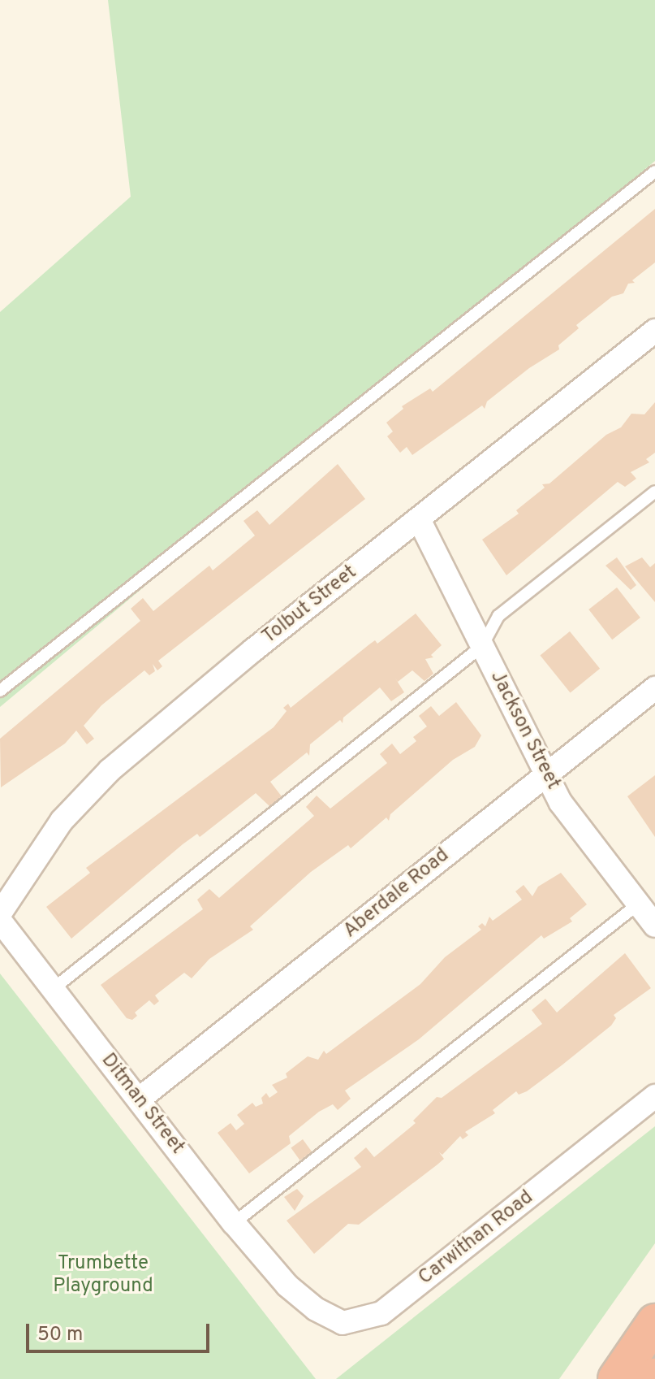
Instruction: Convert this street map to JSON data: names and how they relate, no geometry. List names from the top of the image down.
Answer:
{
  "streets": {
    "street": [
      "Tolbut Street",
      "Jackson Street",
      "Aberdale Road",
      "Ditman Street",
      "Carwithan Road"
    ]
  },
  "crossings": [
    ["Tolbut Street", "Jackson Street"],
    ["Jackson Street", "Aberdale Road"],
    ["Aberdale Road", "Ditman Street"],
    ["Ditman Street", "Carwithan Road"]
  ],
  "parks": ["Trumbette Playground"],
  "scale_bar": "50 m"
}
